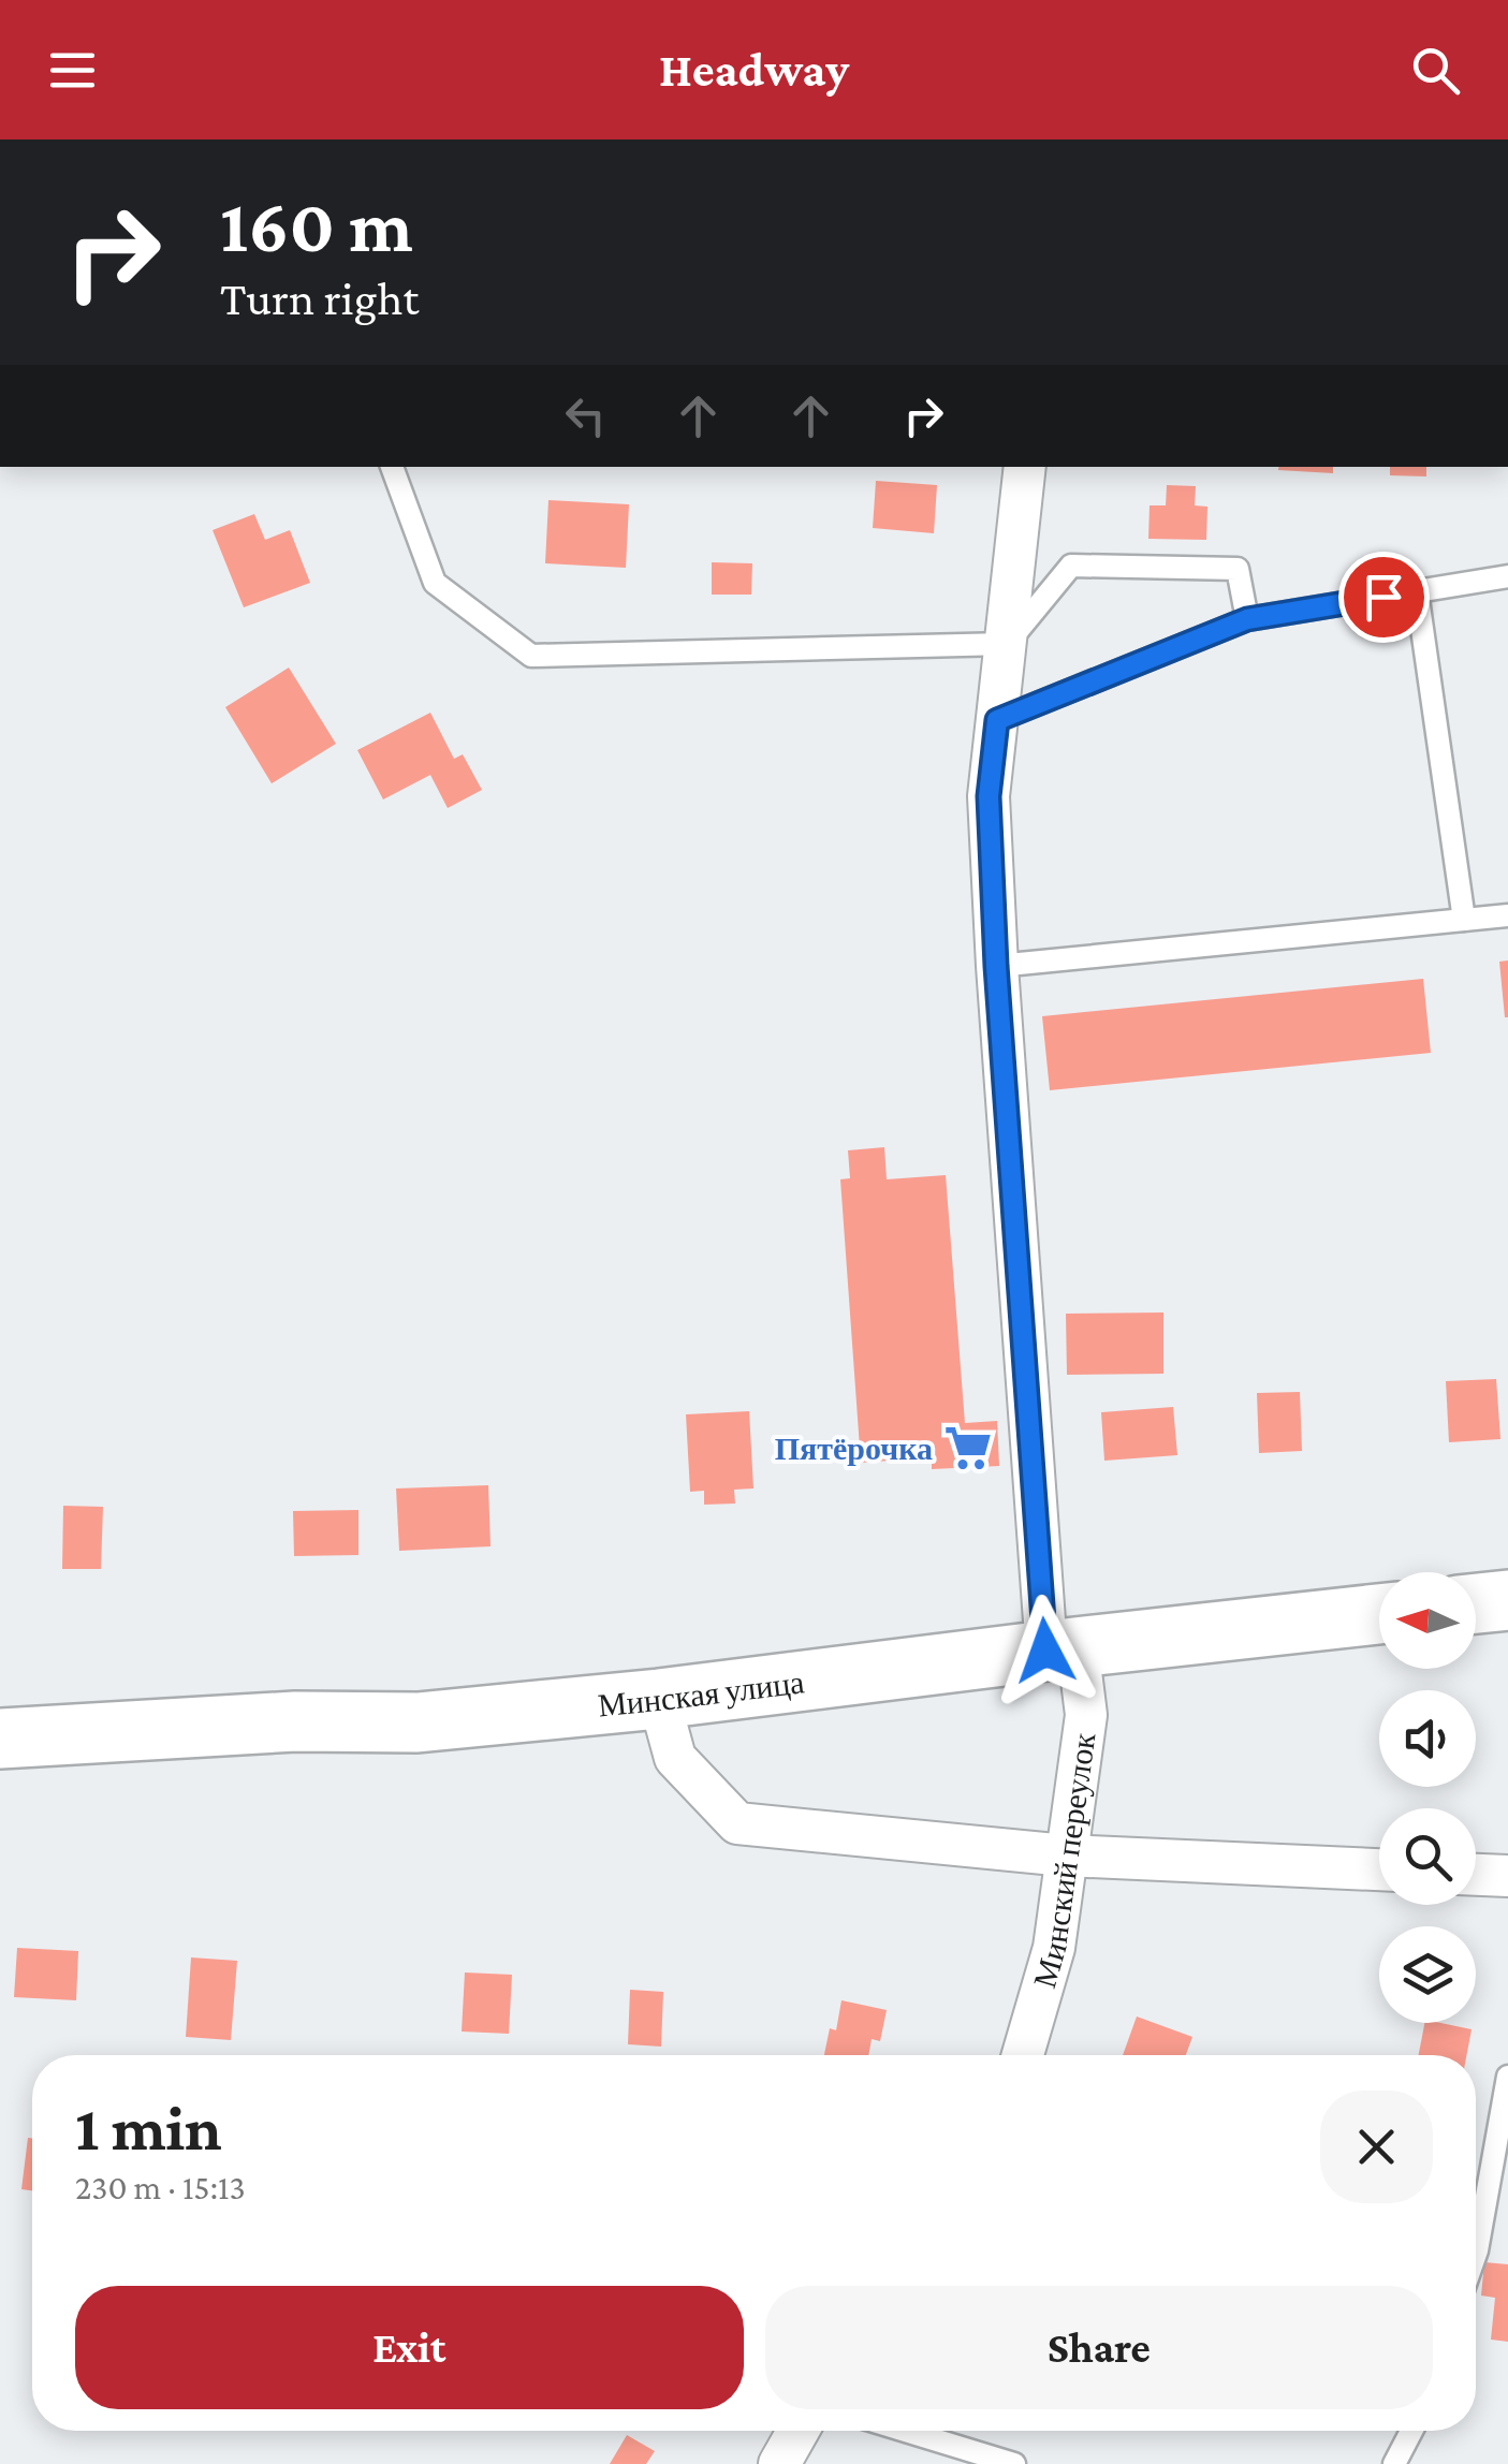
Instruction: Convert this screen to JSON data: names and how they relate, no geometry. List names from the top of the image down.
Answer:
{
  "streets": {
    "main road": ["Минская улица"],
    "street": ["Минский переулок"]
  },
  "crossings": [
    ["Минская улица", "Минский переулок"]
  ],
  "places": {
    "supermarket": ["Пятёрочка"]
  },
  "north": "left",
  "page": {
    "header": "Headway",
    "turn": ["160 m", "Turn right"],
    "heading": ["1 min", "230 m · 15:13"],
    "buttons": ["Exit", "Share"]
  }
}
